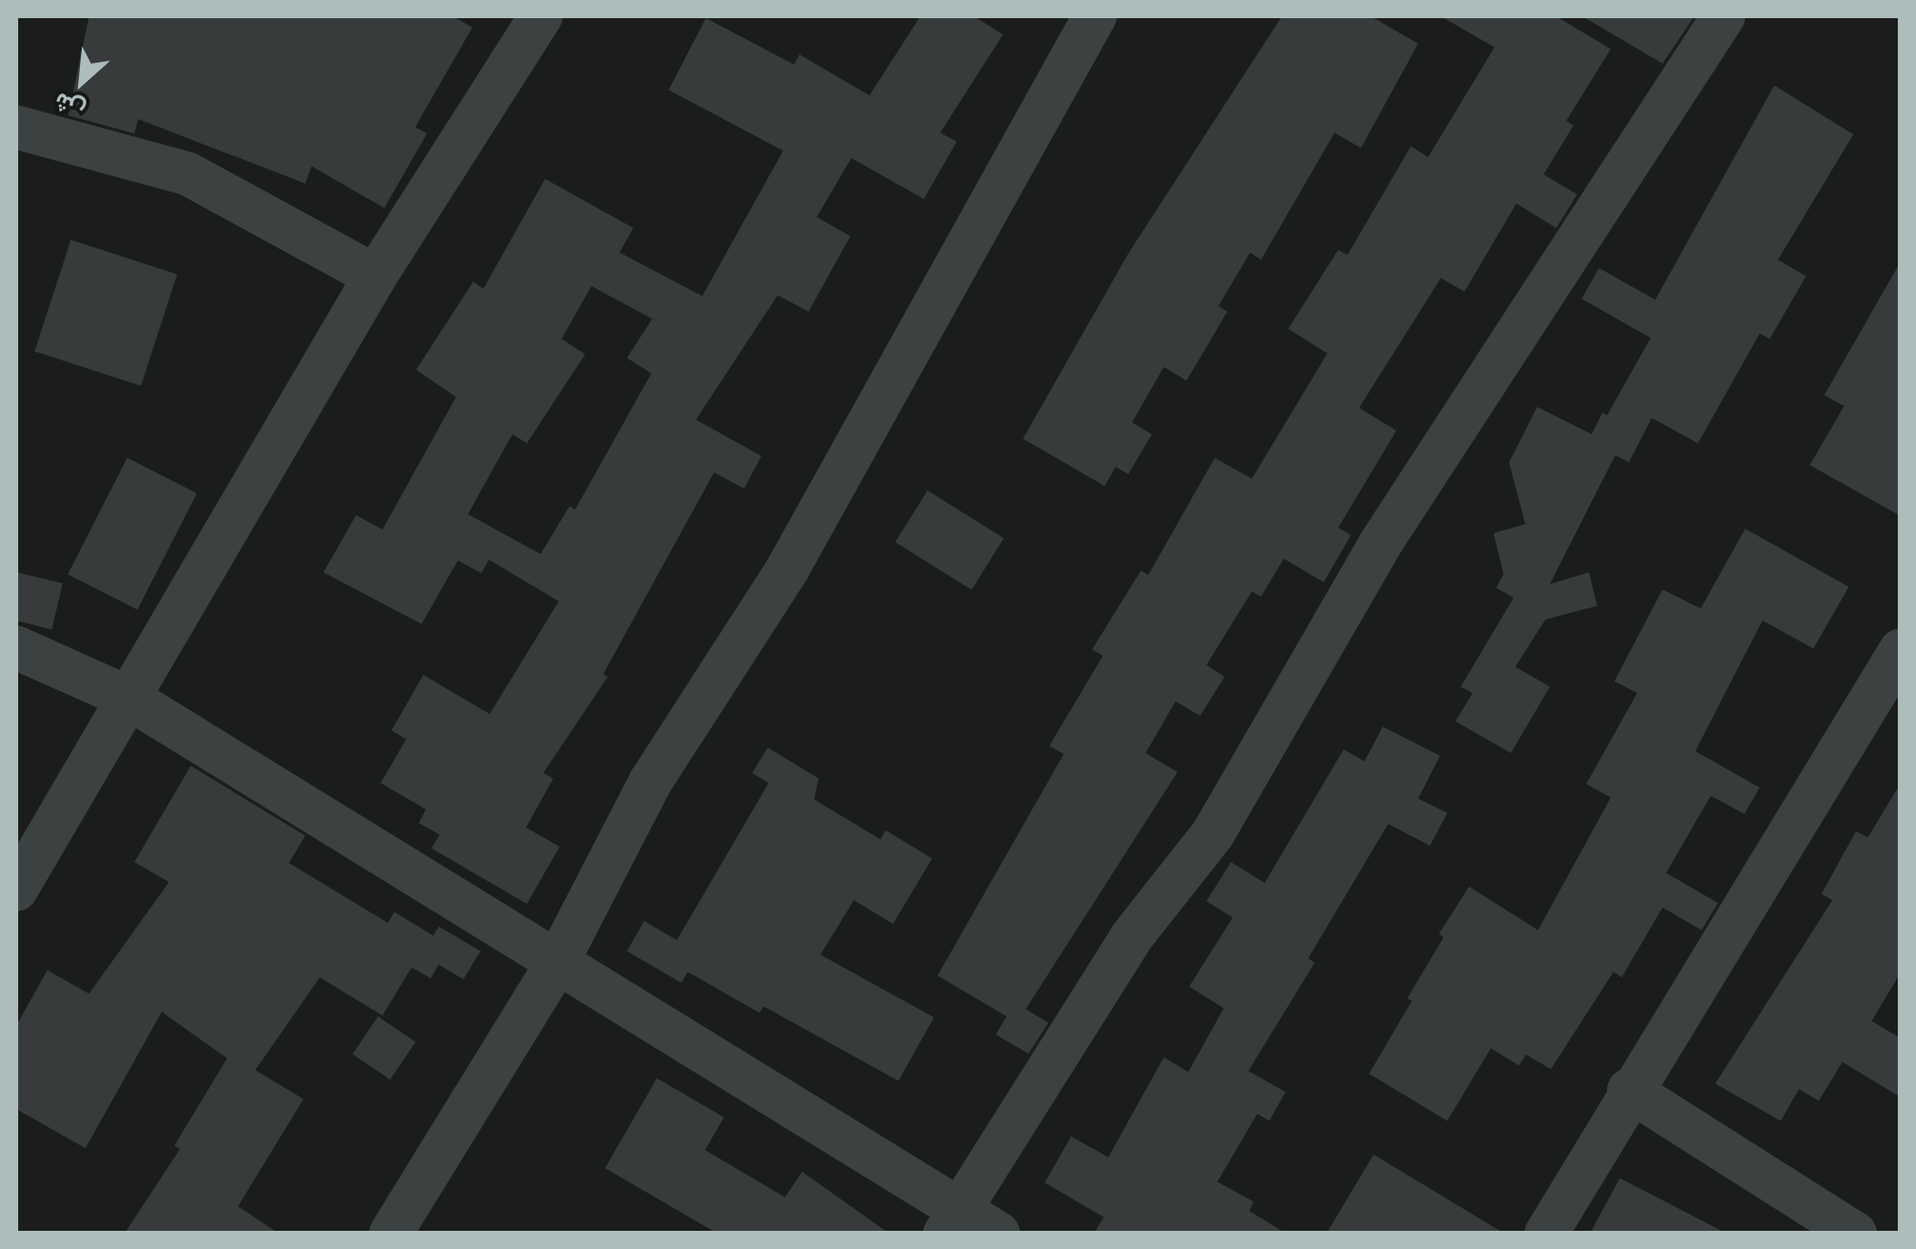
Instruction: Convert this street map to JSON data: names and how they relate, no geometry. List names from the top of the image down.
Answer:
{
  "north": "bottom left"
}
